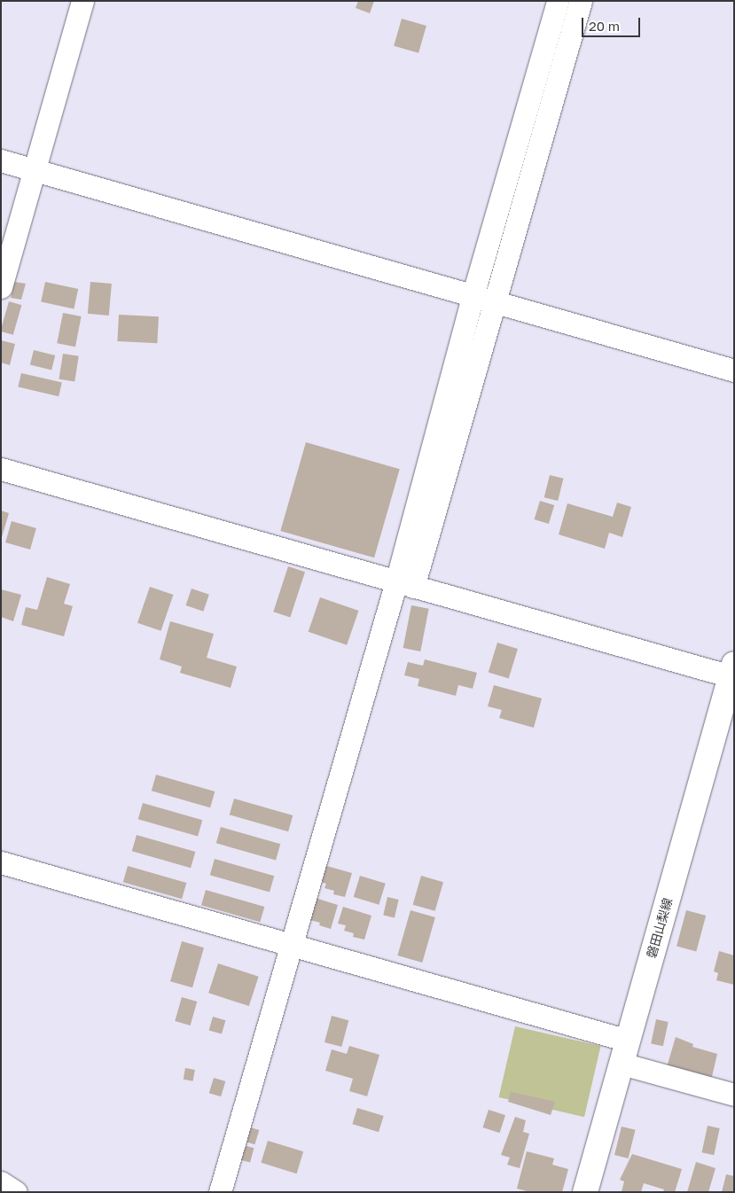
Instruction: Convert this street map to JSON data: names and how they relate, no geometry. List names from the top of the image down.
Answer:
{
  "streets": {
    "main road": ["磐田山梨線"]
  },
  "scale_bar": "20 m"
}
